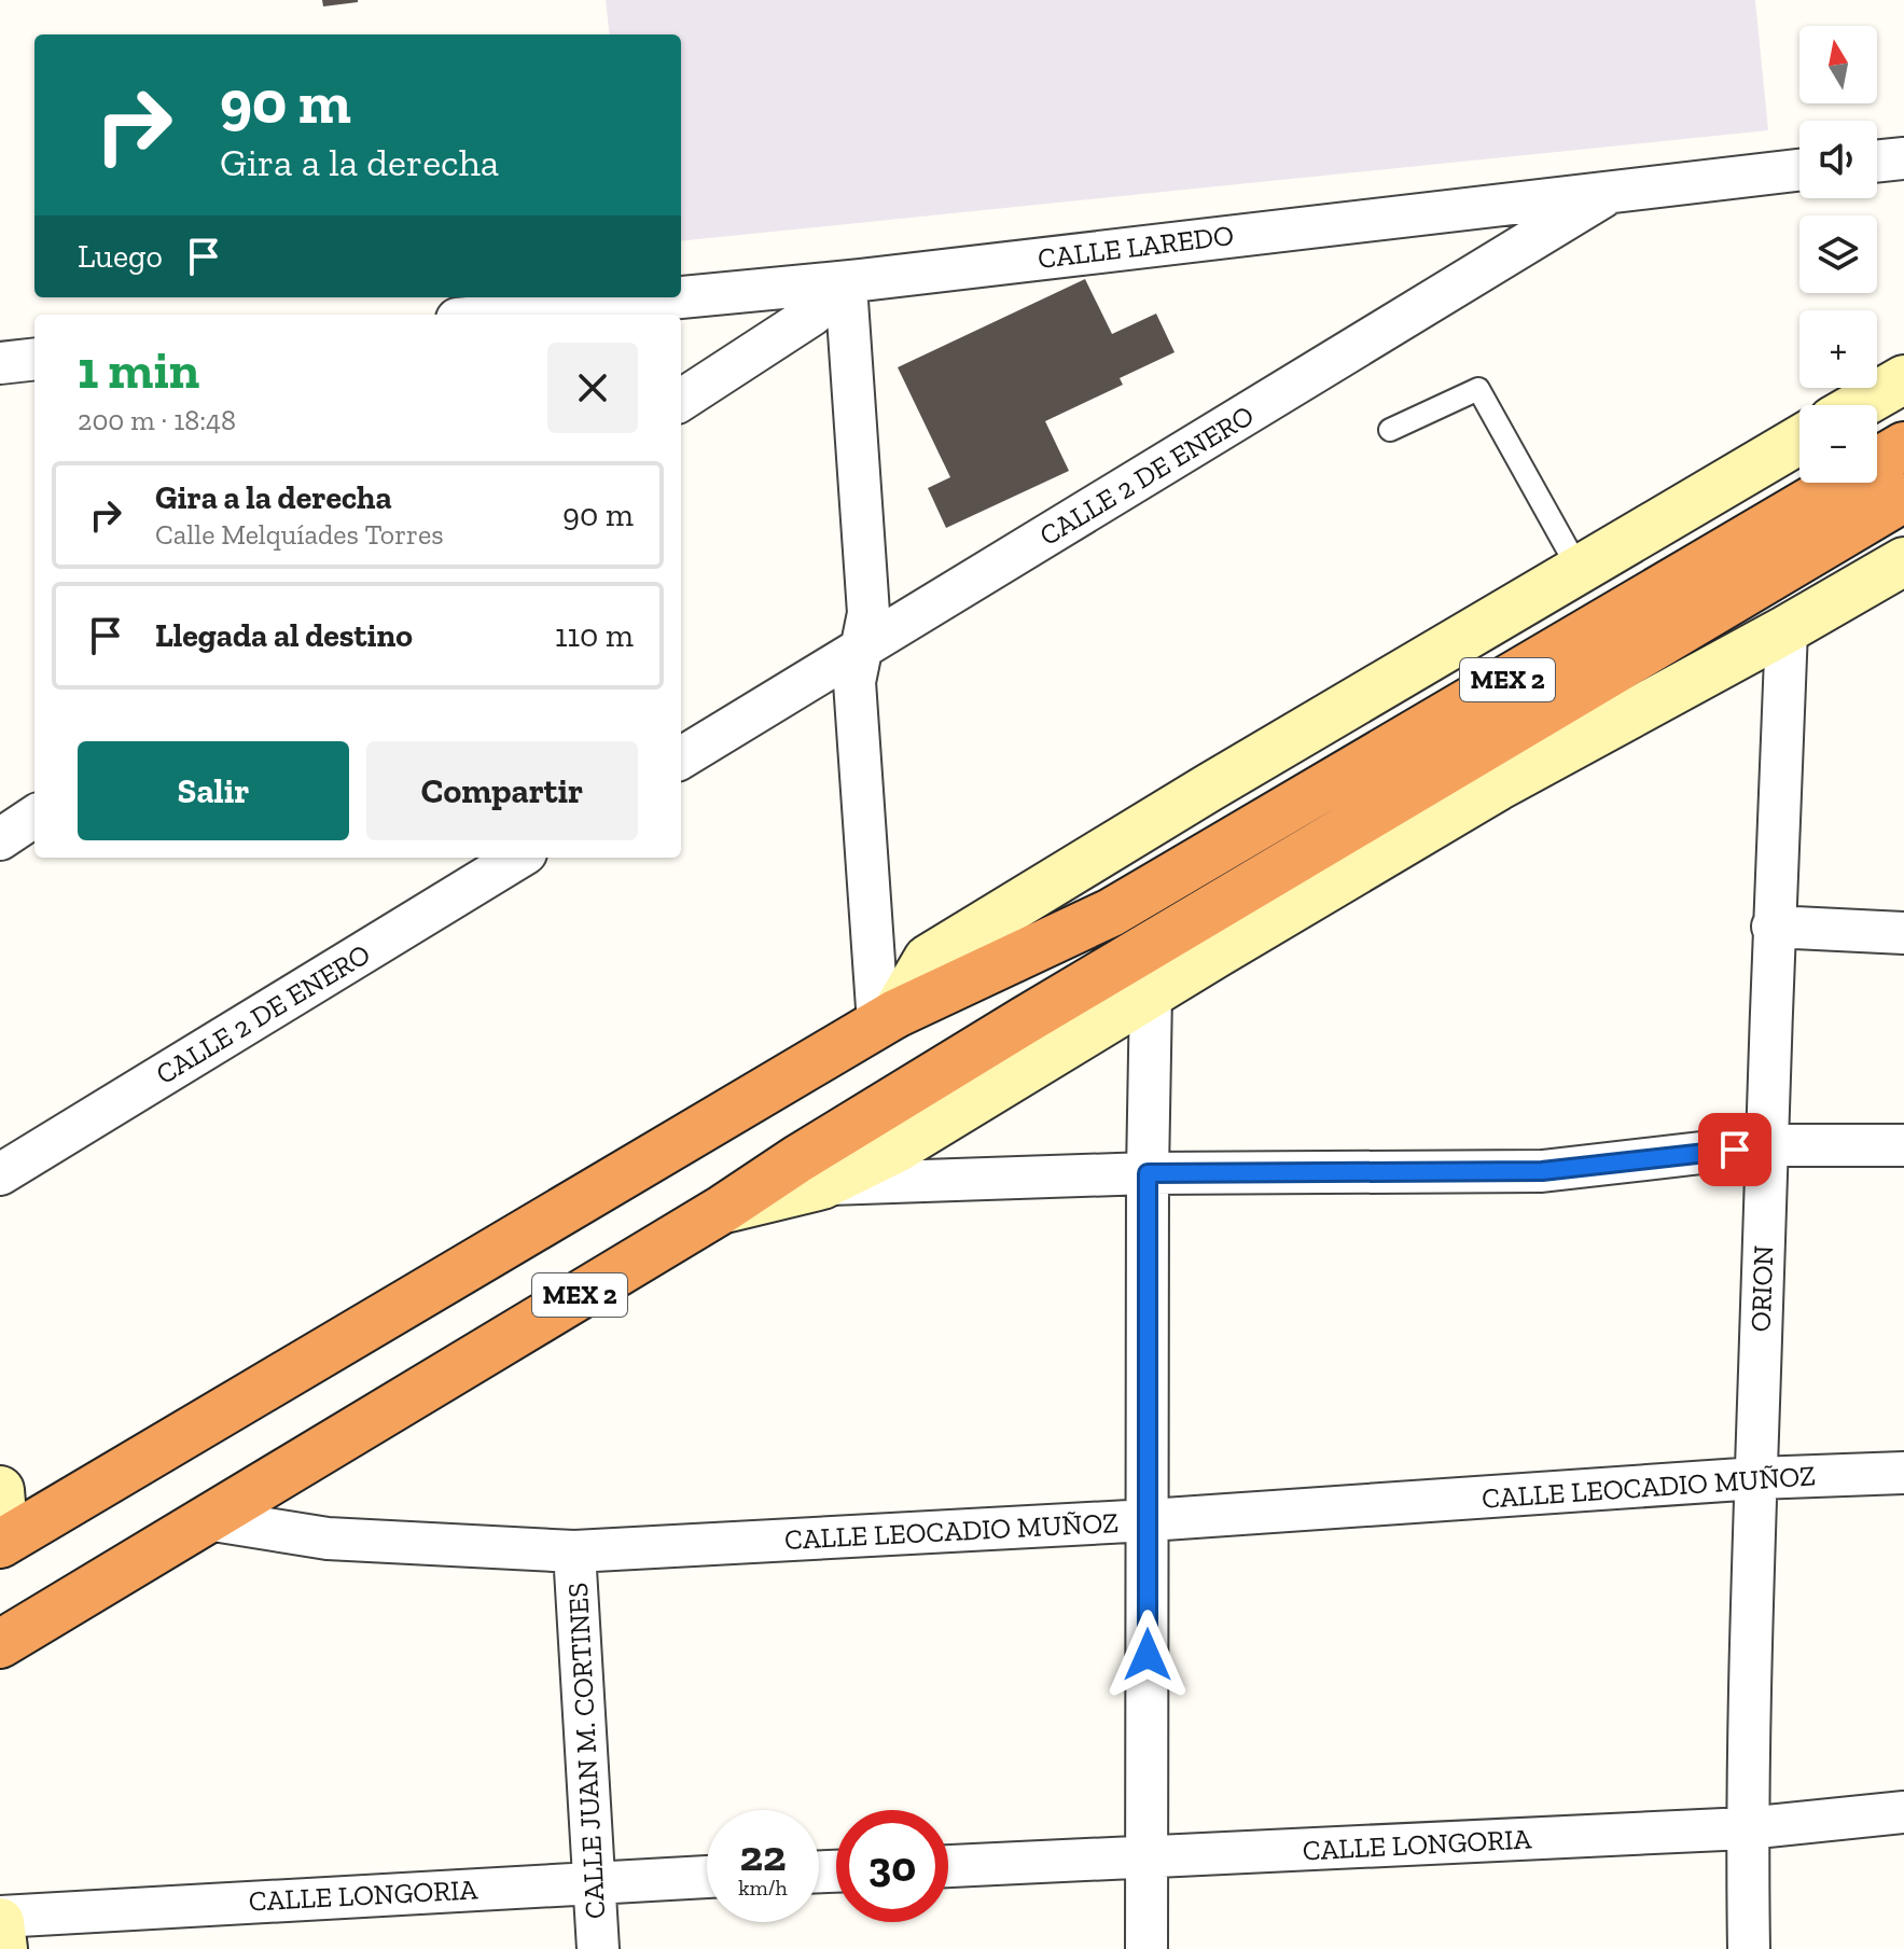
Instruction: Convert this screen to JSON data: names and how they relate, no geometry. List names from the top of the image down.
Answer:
{
  "streets": {
    "highway": ["MEX 2"],
    "street": [
      "CALLE LAREDO",
      "CALLE 2 DE ENERO",
      "ORION",
      "CALLE LEOCADIO MUÑOZ",
      "CALLE JUAN M. CORTINES",
      "CALLE LONGORIA"
    ]
  },
  "crossings": [
    ["CALLE LAREDO", "CALLE 2 DE ENERO"],
    ["MEX 2", "CALLE LEOCADIO MUÑOZ"],
    ["ORION", "CALLE LEOCADIO MUÑOZ"],
    ["ORION", "CALLE LONGORIA"],
    ["CALLE LEOCADIO MUÑOZ", "CALLE JUAN M. CORTINES"],
    ["CALLE JUAN M. CORTINES", "CALLE LONGORIA"]
  ],
  "north": "top",
  "page": {
    "map_buttons": ["+", "−"],
    "turn": ["90 m", "Gira a la derecha"],
    "then": "Luego",
    "heading": ["1 min", "200 m · 18:48"],
    "list": [
      {
        "name": "Gira a la derecha",
        "note": "Calle Melquíades Torres",
        "value": "90 m"
      },
      {
        "name": "Llegada al destino",
        "value": "110 m"
      }
    ],
    "buttons": ["Salir", "Compartir"],
    "speed": "22 km/h",
    "limit": "30"
  }
}
